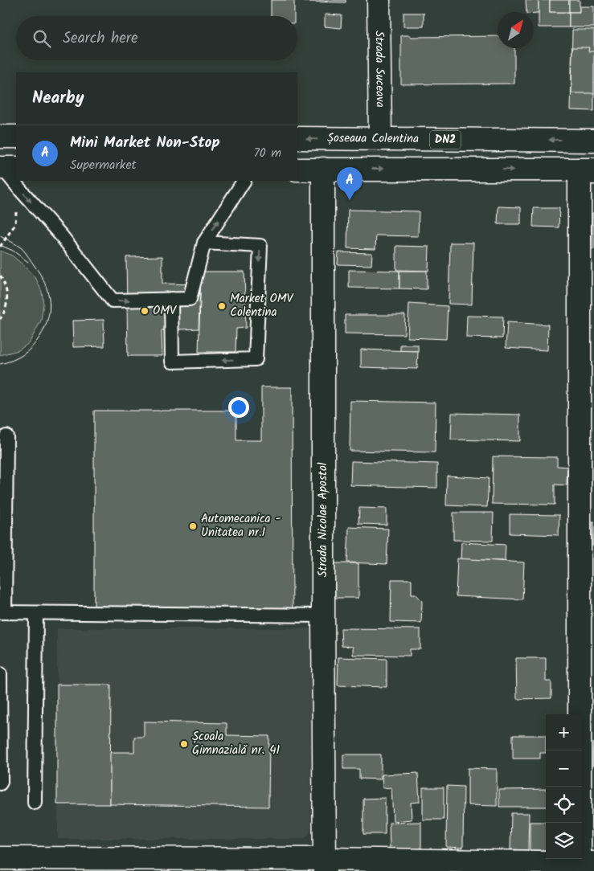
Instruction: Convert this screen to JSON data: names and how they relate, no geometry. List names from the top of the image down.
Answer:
{
  "streets": {
    "street": [
      "Strada Suceava",
      "Șoseaua Colentina",
      "DN2",
      "Strada Nicolae Apostol"
    ]
  },
  "crossings": [
    ["Strada Suceava", "Șoseaua Colentina"]
  ],
  "places": [
    "Market OMV Colentina",
    "OMV",
    "Automecanica - Unitatea nr.1",
    "Școala Gimnazială nr. 41"
  ],
  "north": "top right",
  "page": {
    "search": "Search here",
    "heading": "Nearby",
    "list": [
      {
        "mark": "A",
        "name": "Mini Market Non-Stop",
        "note": "Supermarket",
        "value": "70 m"
      }
    ],
    "pins": "A",
    "map_buttons": ["+", "−"]
  }
}
